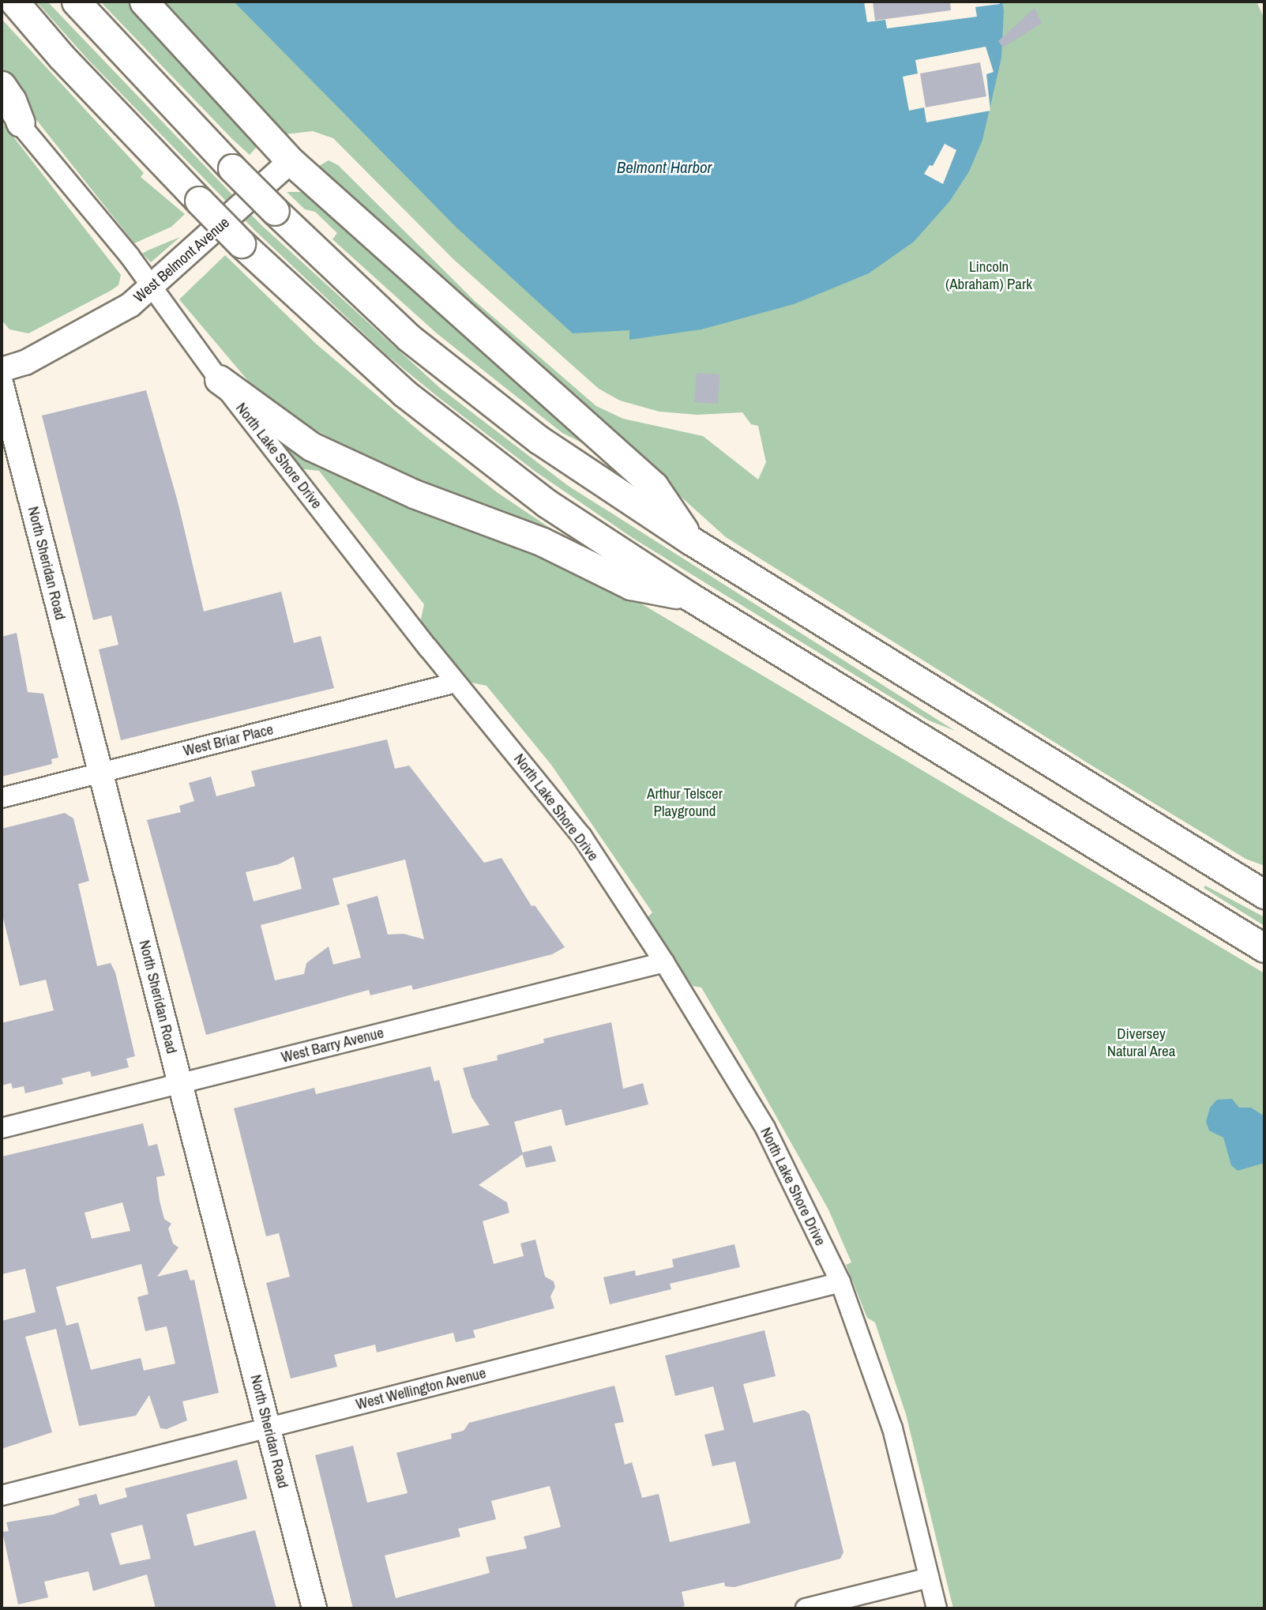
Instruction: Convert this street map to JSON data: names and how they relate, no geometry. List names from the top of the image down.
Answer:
{
  "streets": {
    "main road": ["West Belmont Avenue", "North Sheridan Road"],
    "street": [
      "North Lake Shore Drive",
      "West Briar Place",
      "West Barry Avenue",
      "West Wellington Avenue"
    ]
  },
  "crossings": [
    ["West Belmont Avenue", "North Lake Shore Drive"],
    ["North Lake Shore Drive", "West Briar Place"],
    ["North Lake Shore Drive", "West Barry Avenue"],
    ["North Lake Shore Drive", "West Wellington Avenue"],
    ["North Sheridan Road", "West Briar Place"],
    ["North Sheridan Road", "West Barry Avenue"],
    ["North Sheridan Road", "West Wellington Avenue"]
  ],
  "water": ["Belmont Harbor"],
  "parks": ["Lincoln (Abraham) Park", "Arthur Telscer Playground", "Diversey Natural Area"]
}
